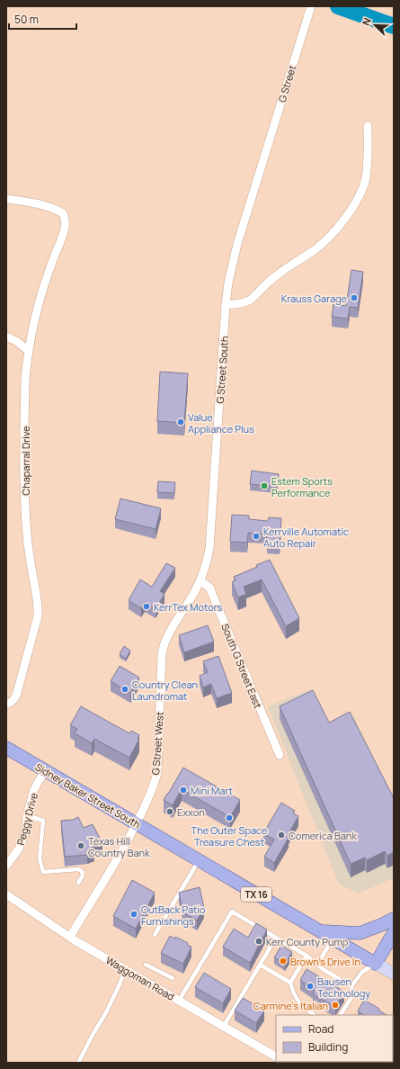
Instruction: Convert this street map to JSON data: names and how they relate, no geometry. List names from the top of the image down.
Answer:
{
  "streets": {
    "main road": ["Sidney Baker Street South", "TX 16"],
    "street": [
      "G Street",
      "G Street South",
      "Chaparral Drive",
      "South G Street East",
      "G Street West",
      "Peggy Drive",
      "Waggoman Road"
    ]
  },
  "crossings": [
    ["G Street", "G Street South"],
    ["G Street South", "South G Street East"],
    ["G Street South", "G Street West"],
    ["South G Street East", "G Street West"],
    ["G Street West", "Sidney Baker Street South"],
    ["G Street West", "Waggoman Road"],
    ["Sidney Baker Street South", "Peggy Drive"]
  ],
  "places": [
    "Krauss Garage",
    "Value Appliance Plus",
    "Estem Sports Performance",
    "Kerrville Automatic Auto Repair",
    "KerrTex Motors",
    "Country Clean Laundromat",
    "Mini Mart",
    "Exxon",
    "The Outer Space Treasure Chest",
    "Comerica Bank",
    "Texas Hill Country Bank",
    "OutBack Patio Furnishings",
    "Kerr County Pump",
    "Brown's Drive In",
    "Bausen Technology",
    "Carmine's Italian"
  ],
  "legend": ["Road", "Building"],
  "scale_bar": "50 m",
  "north": "top left"
}
